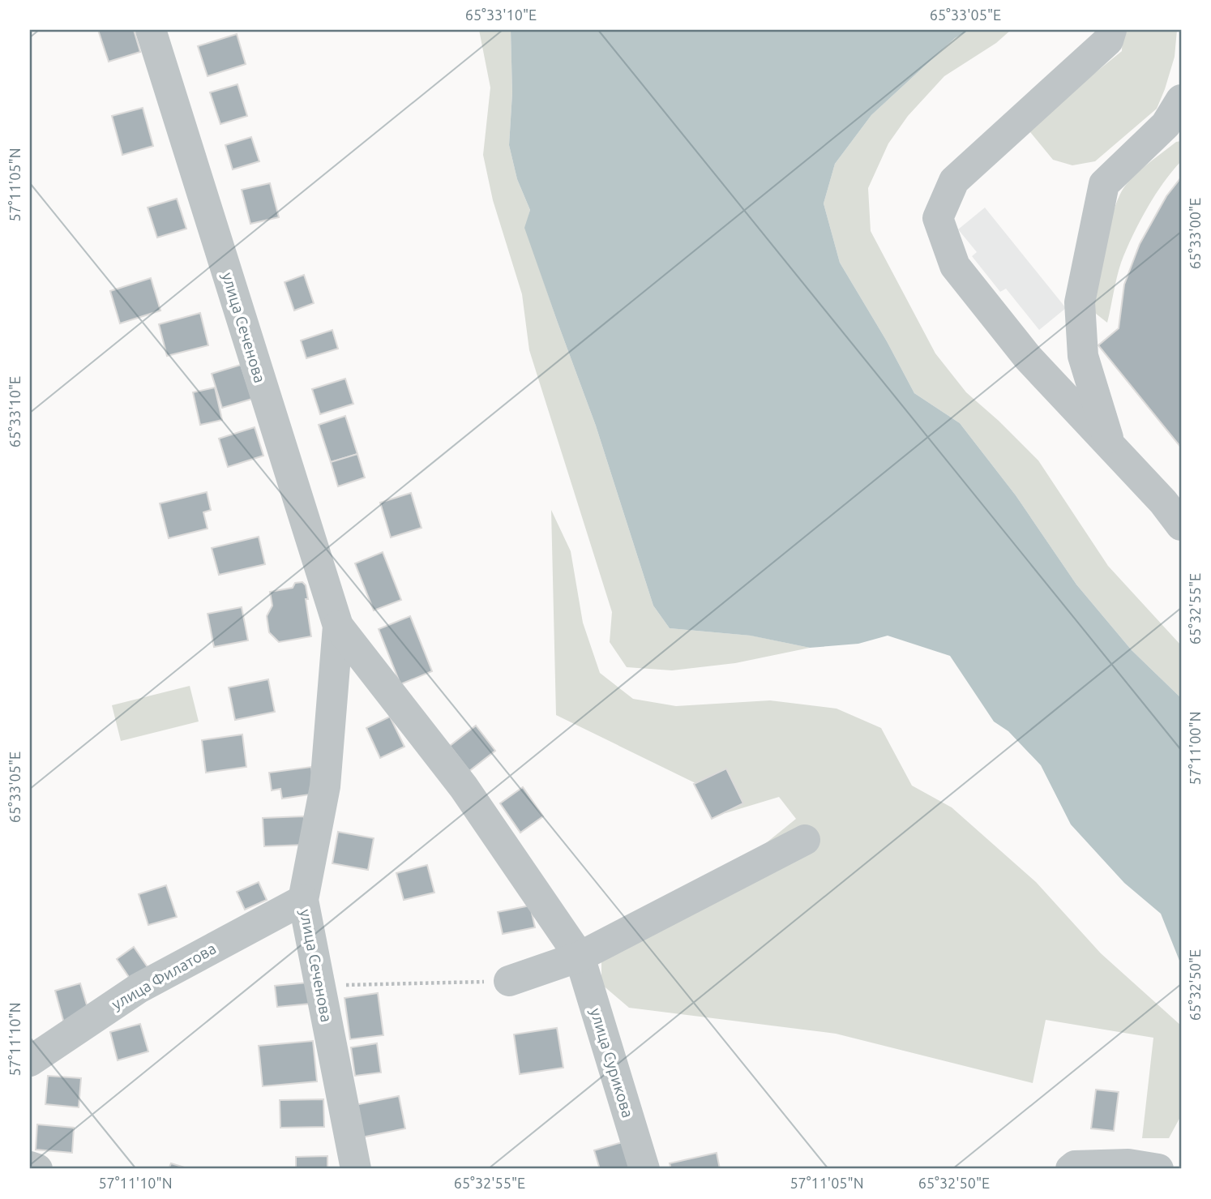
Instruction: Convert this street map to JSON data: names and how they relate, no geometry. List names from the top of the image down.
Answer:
{
  "streets": {
    "street": ["улица Сеченова", "улица Филатова", "улица Сурикова"]
  },
  "crossings": [
    ["улица Сеченова", "улица Филатова"],
    ["улица Сеченова", "улица Сурикова"]
  ],
  "coordinates": [
    "65°33'10\"E",
    "65°33'05\"E",
    "57°11'05\"N",
    "65°33'00\"E",
    "65°32'55\"E",
    "57°11'00\"N",
    "65°32'50\"E",
    "57°11'10\"N"
  ]
}
